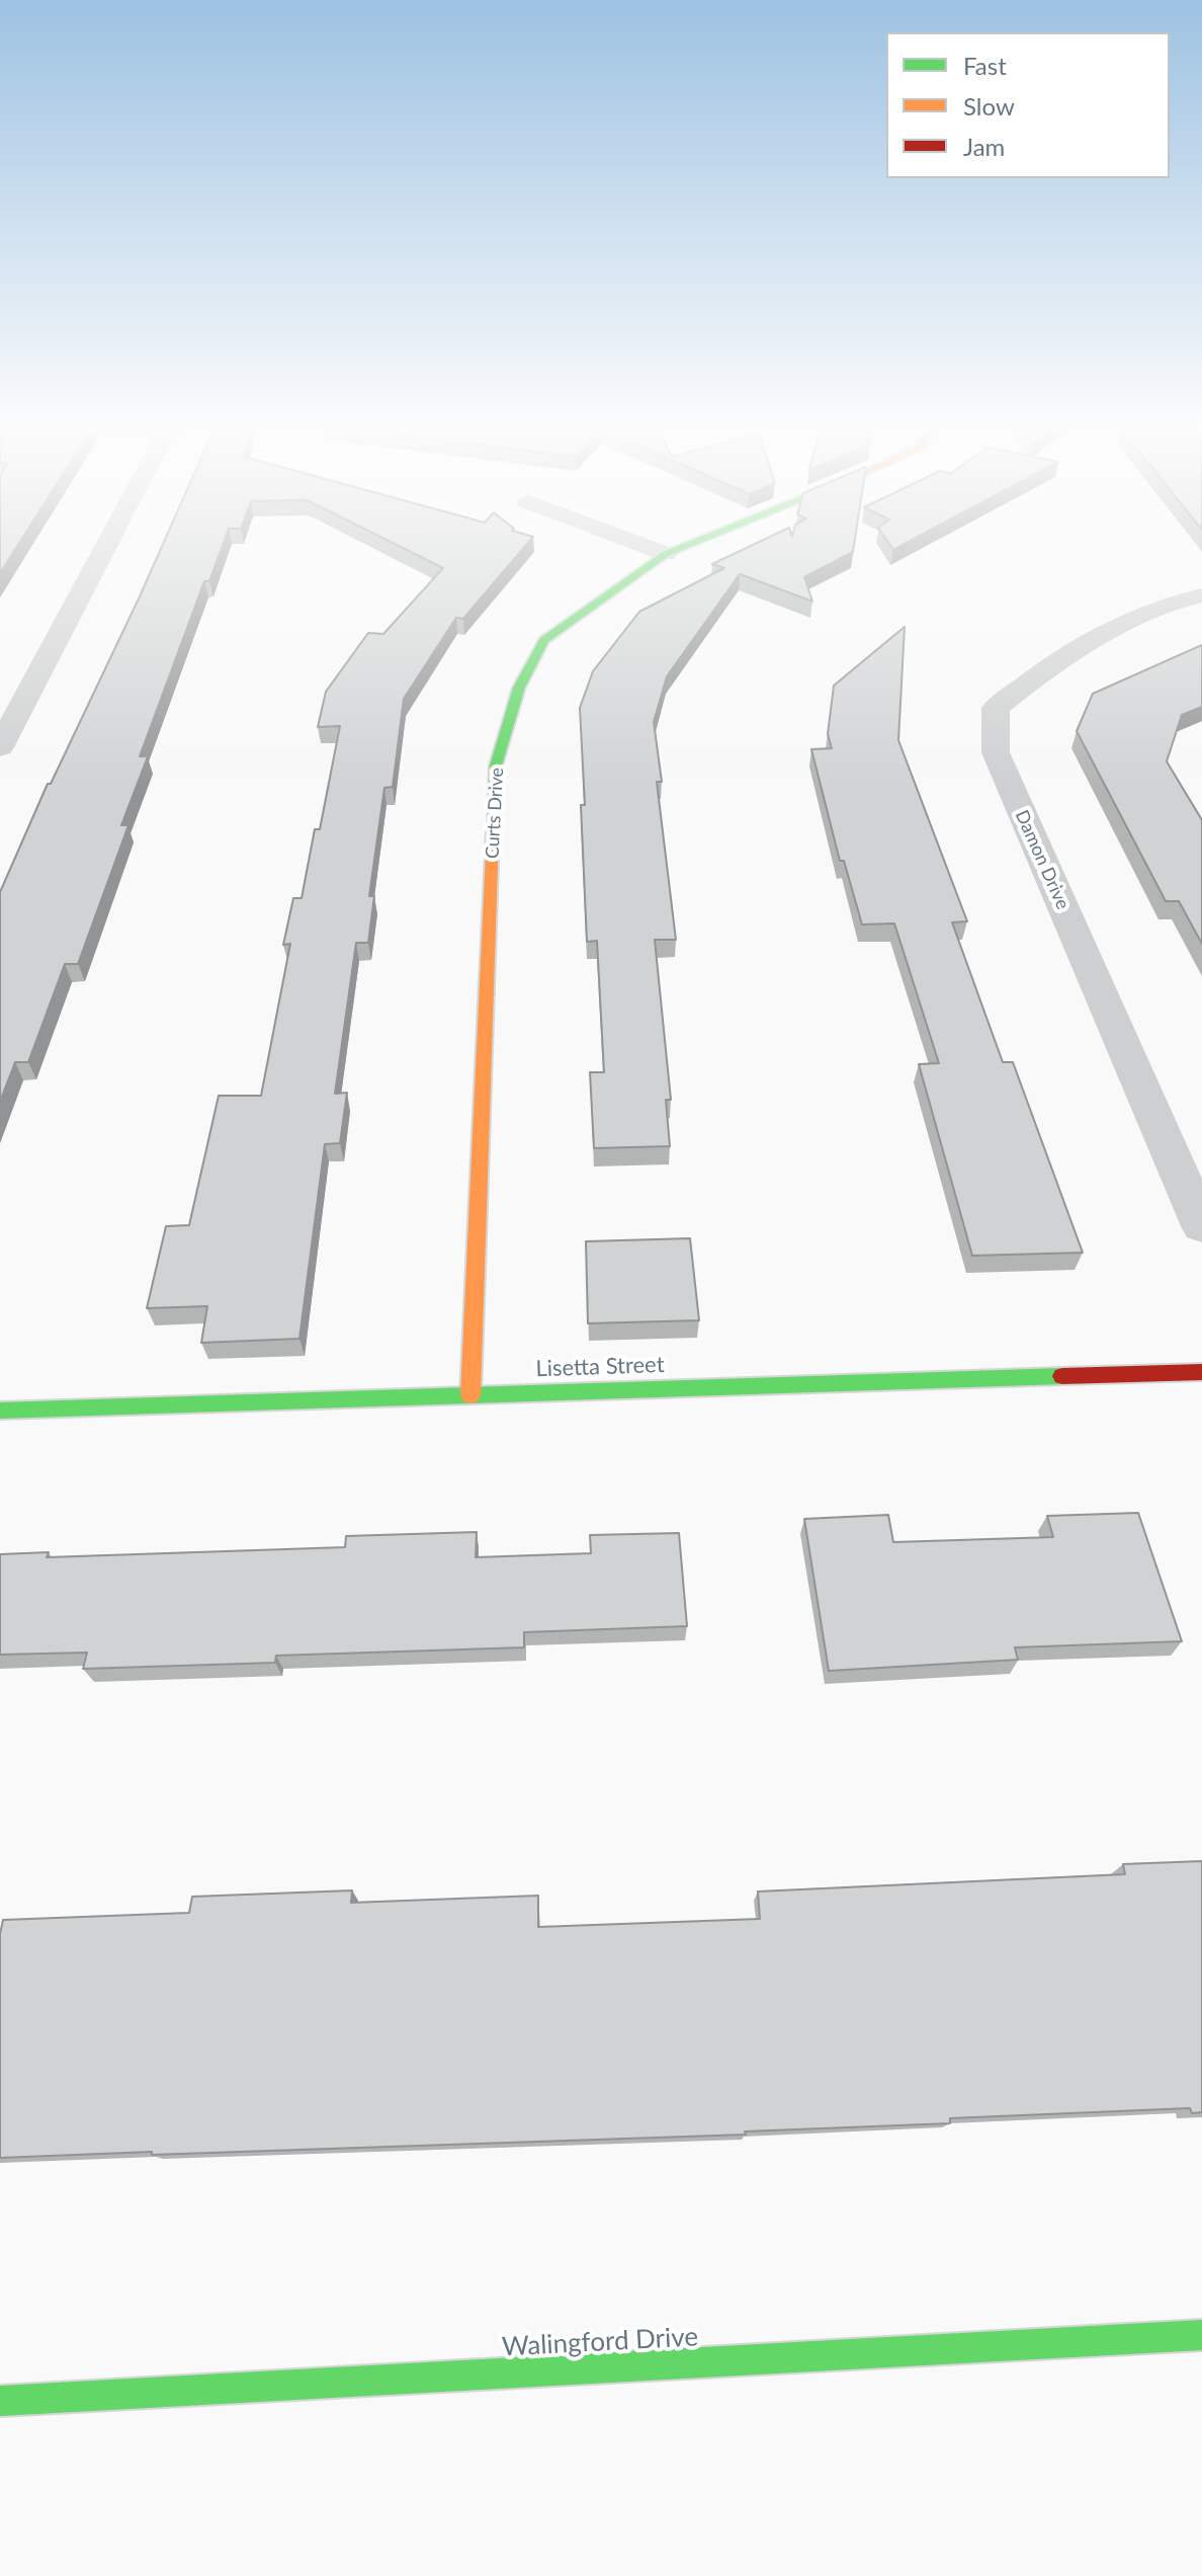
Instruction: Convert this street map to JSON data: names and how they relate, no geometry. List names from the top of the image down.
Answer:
{
  "streets": {
    "street": [
      "Curts Drive",
      "Damon Drive",
      "Lisetta Street",
      "Walingford Drive"
    ]
  },
  "crossings": [
    ["Curts Drive", "Lisetta Street"]
  ],
  "legend": ["Fast", "Slow", "Jam"]
}
